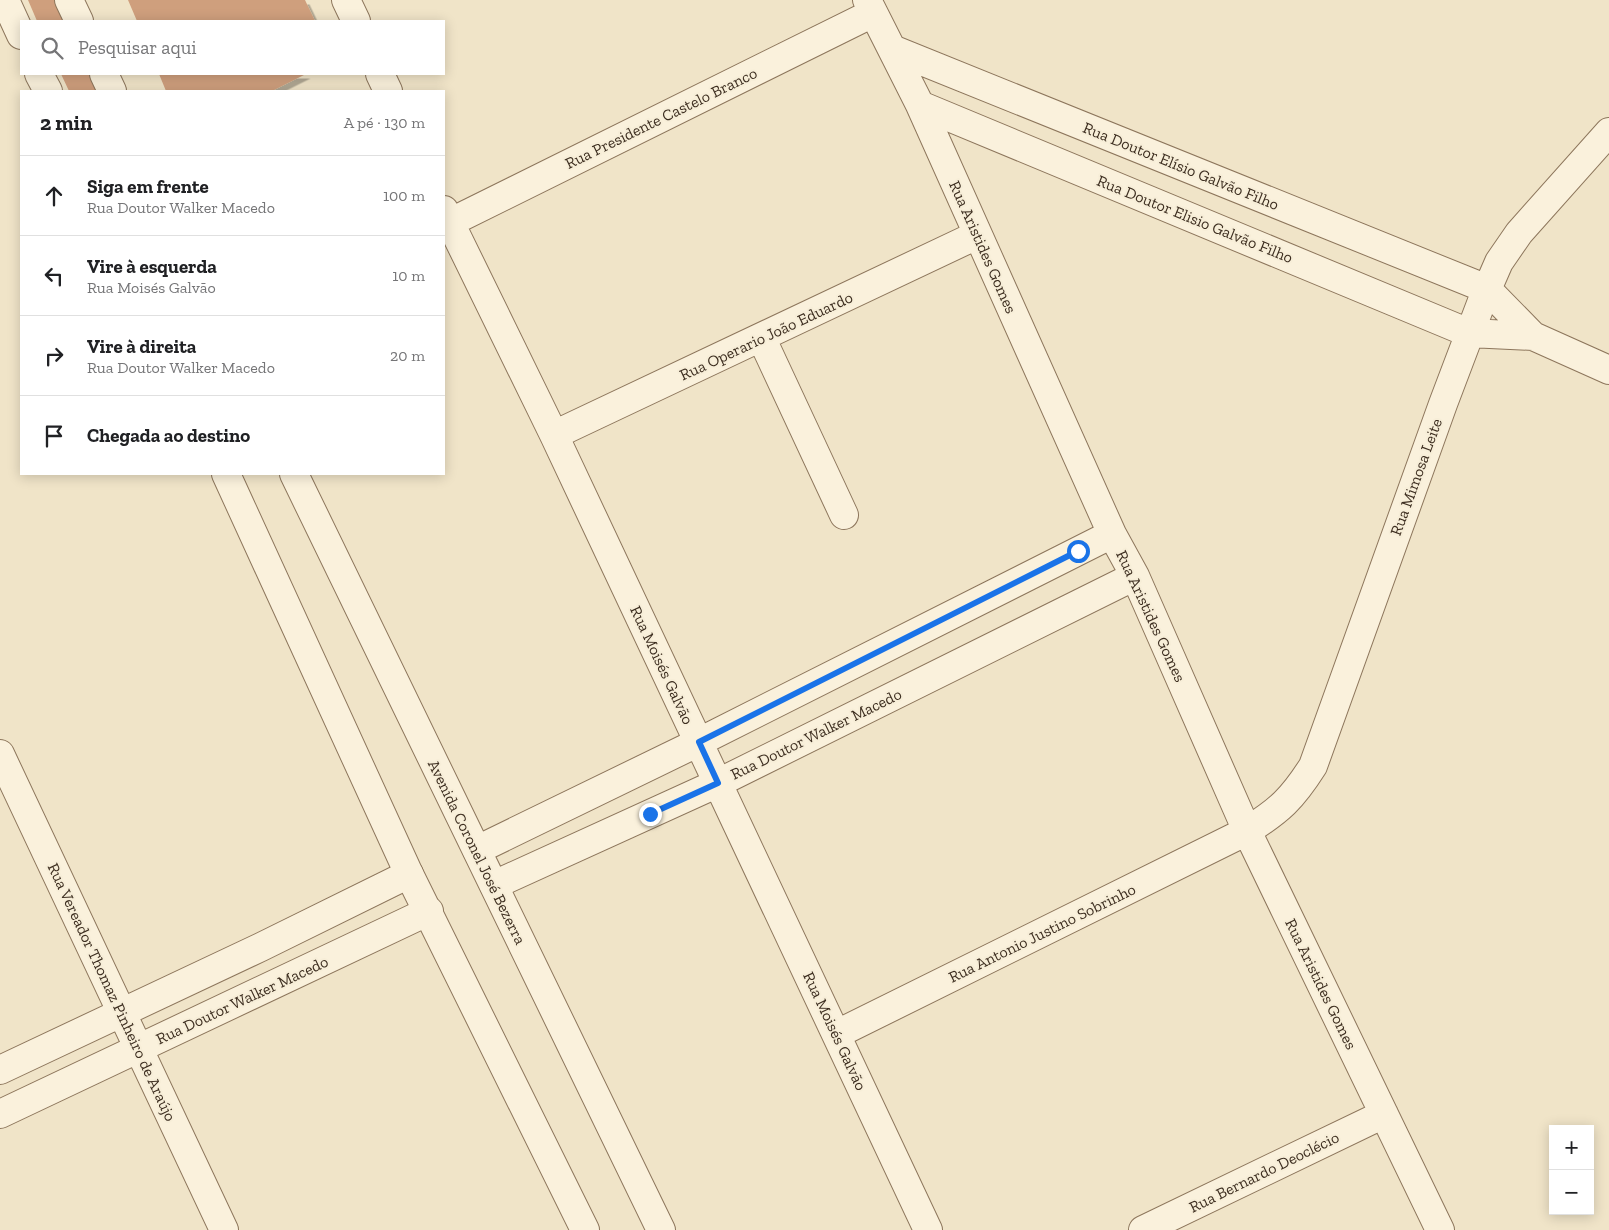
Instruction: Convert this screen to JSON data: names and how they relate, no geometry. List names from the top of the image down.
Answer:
{
  "streets": {
    "street": [
      "Rua Presidente Castelo Branco",
      "Rua Doutor Elísio Galvão Filho",
      "Rua Doutor Elisio Galvão Filho",
      "Rua Aristides Gomes",
      "Rua Operario João Eduardo",
      "Rua Mimosa Leite",
      "Rua Moisés Galvão",
      "Rua Doutor Walker Macedo",
      "Avenida Coronel José Bezerra",
      "Rua Antonio Justino Sobrinho",
      "Rua Vereador Thomaz Pinheiro de Araújo",
      "Rua Bernardo Deoclécio"
    ]
  },
  "crossings": [
    ["Rua Presidente Castelo Branco", "Rua Aristides Gomes"],
    ["Rua Presidente Castelo Branco", "Rua Moisés Galvão"],
    ["Rua Doutor Elísio Galvão Filho", "Rua Aristides Gomes"],
    ["Rua Doutor Elísio Galvão Filho", "Rua Mimosa Leite"],
    ["Rua Doutor Elisio Galvão Filho", "Rua Aristides Gomes"],
    ["Rua Doutor Elisio Galvão Filho", "Rua Mimosa Leite"],
    ["Rua Aristides Gomes", "Rua Operario João Eduardo"],
    ["Rua Aristides Gomes", "Rua Mimosa Leite"],
    ["Rua Aristides Gomes", "Rua Doutor Walker Macedo"],
    ["Rua Aristides Gomes", "Rua Antonio Justino Sobrinho"],
    ["Rua Aristides Gomes", "Rua Bernardo Deoclécio"],
    ["Rua Operario João Eduardo", "Rua Moisés Galvão"],
    ["Rua Mimosa Leite", "Rua Antonio Justino Sobrinho"],
    ["Rua Moisés Galvão", "Rua Doutor Walker Macedo"],
    ["Rua Moisés Galvão", "Rua Antonio Justino Sobrinho"],
    ["Rua Doutor Walker Macedo", "Avenida Coronel José Bezerra"],
    ["Rua Doutor Walker Macedo", "Rua Vereador Thomaz Pinheiro de Araújo"]
  ],
  "page": {
    "search": "Pesquisar aqui",
    "heading": ["2 min", "A pé · 130 m"],
    "list": [
      ["Siga em frente", "Rua Doutor Walker Macedo", "100 m"],
      ["Vire à esquerda", "Rua Moisés Galvão", "10 m"],
      ["Vire à direita", "Rua Doutor Walker Macedo", "20 m"],
      "Chegada ao destino"
    ],
    "map_buttons": ["+", "−"]
  }
}
